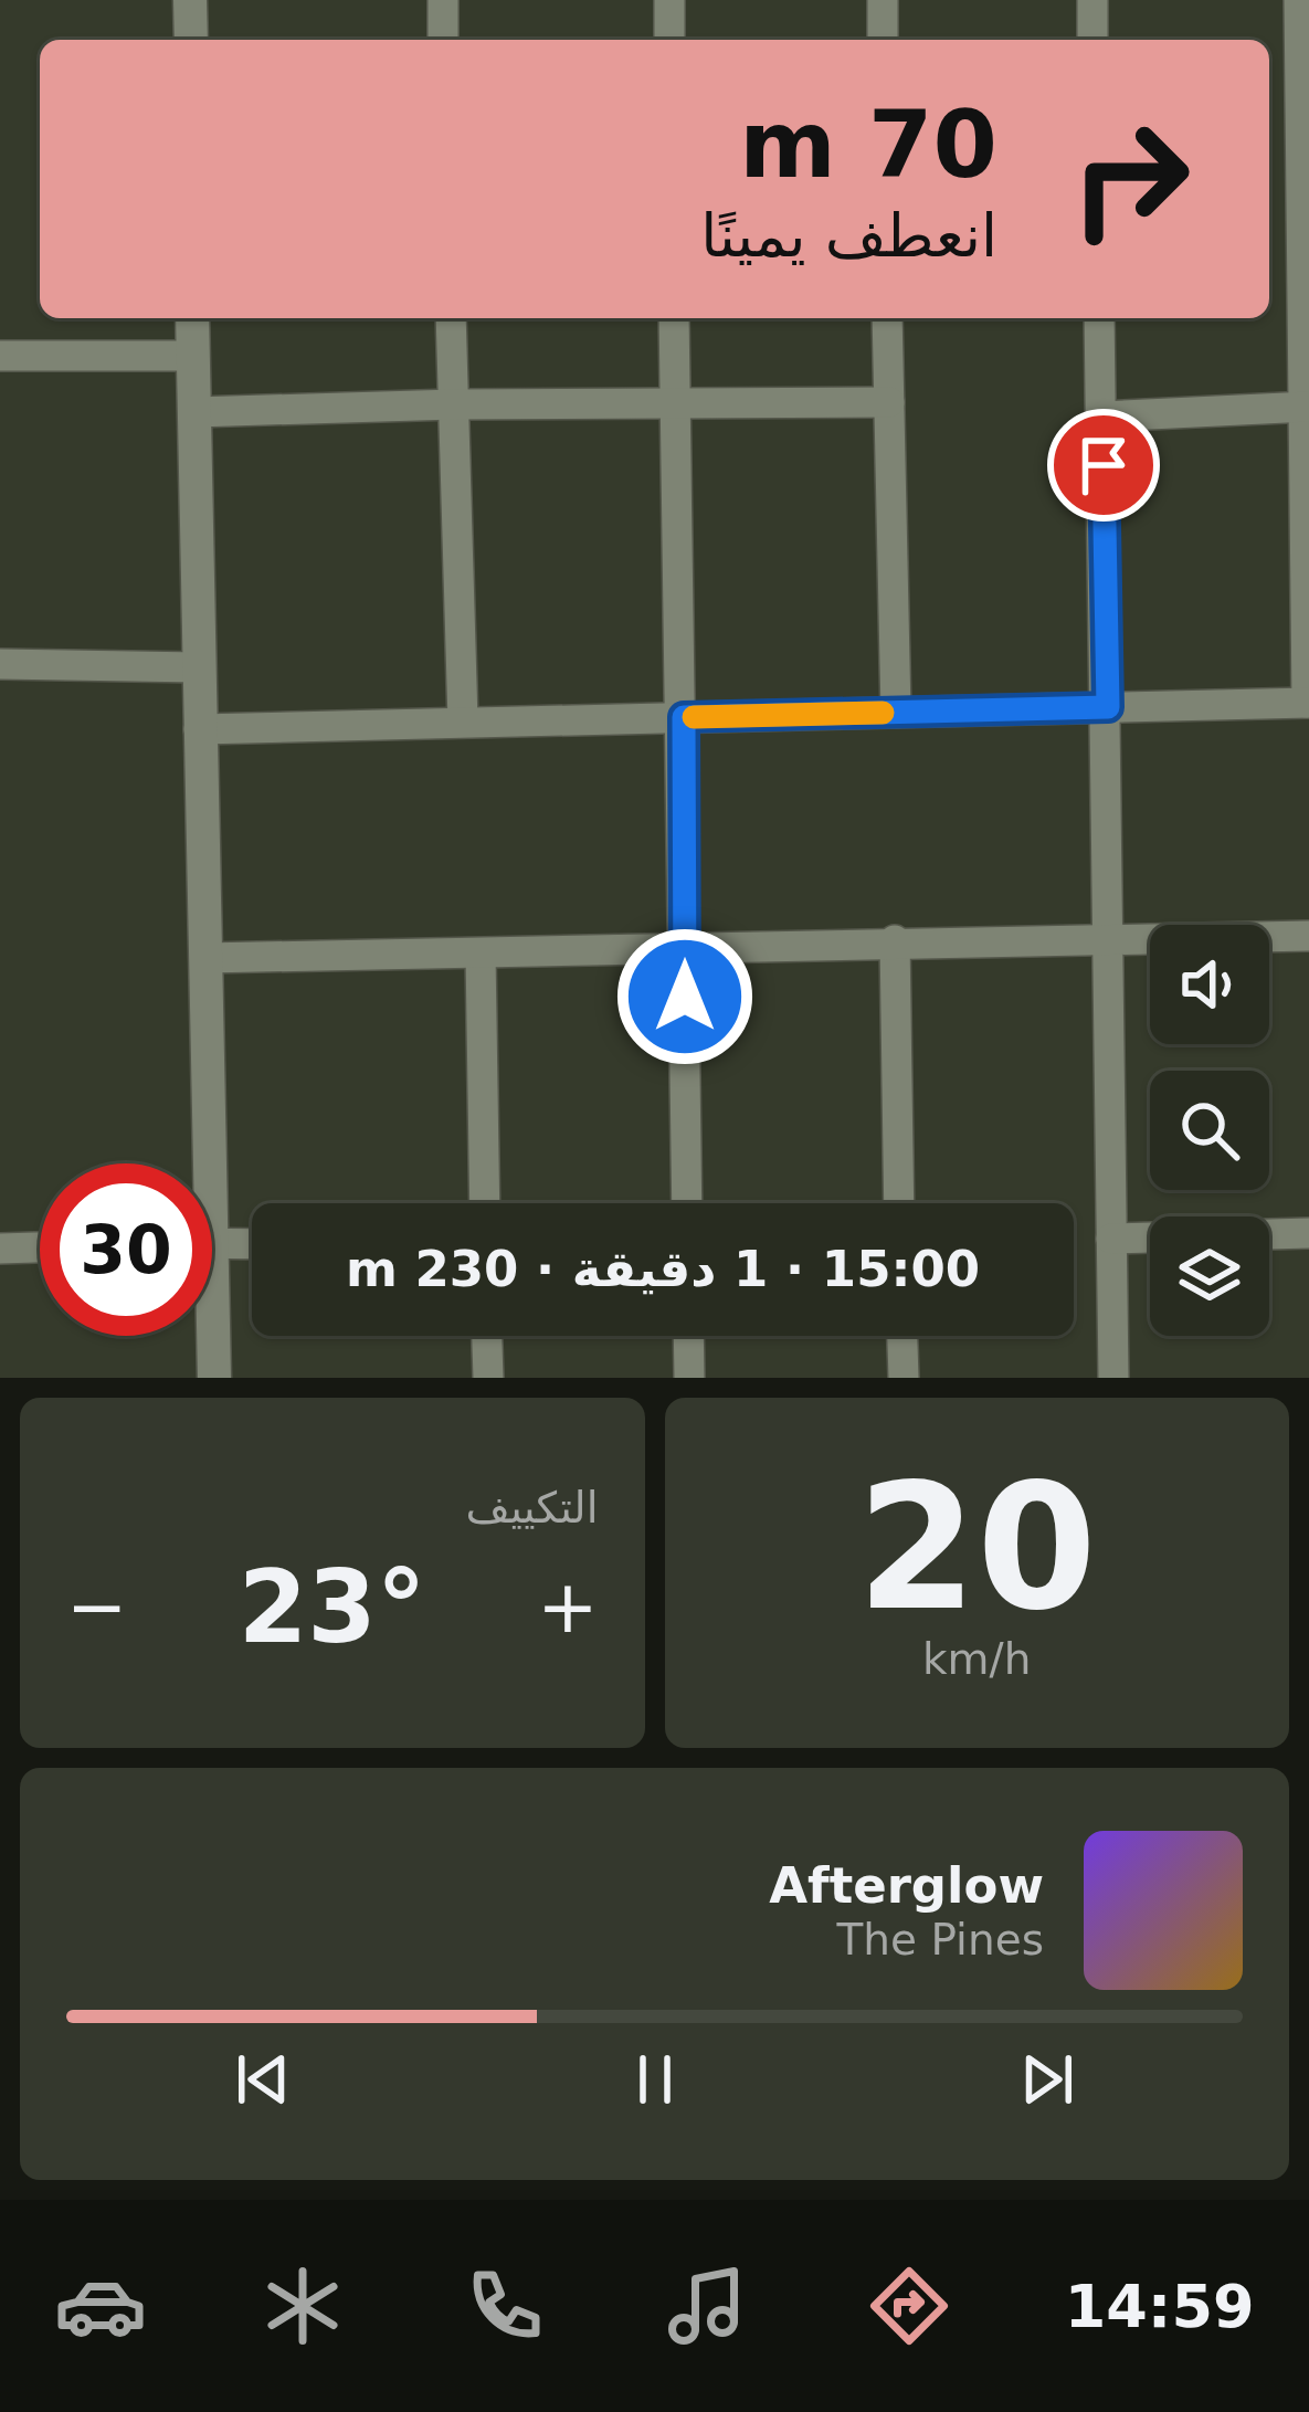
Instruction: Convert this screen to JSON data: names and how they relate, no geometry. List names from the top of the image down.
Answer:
{
  "page": {
    "turn": ["70 m", "انعطف يمينًا"],
    "limit": "30",
    "trip": "15:00 · 1 دقيقة · 230 m",
    "tile": [
      ["20", "km/h"],
      "التكييف"
    ],
    "heat": ["−", "23°", "+"],
    "song": ["Afterglow", "The Pines"],
    "tabs": "14:59"
  }
}
